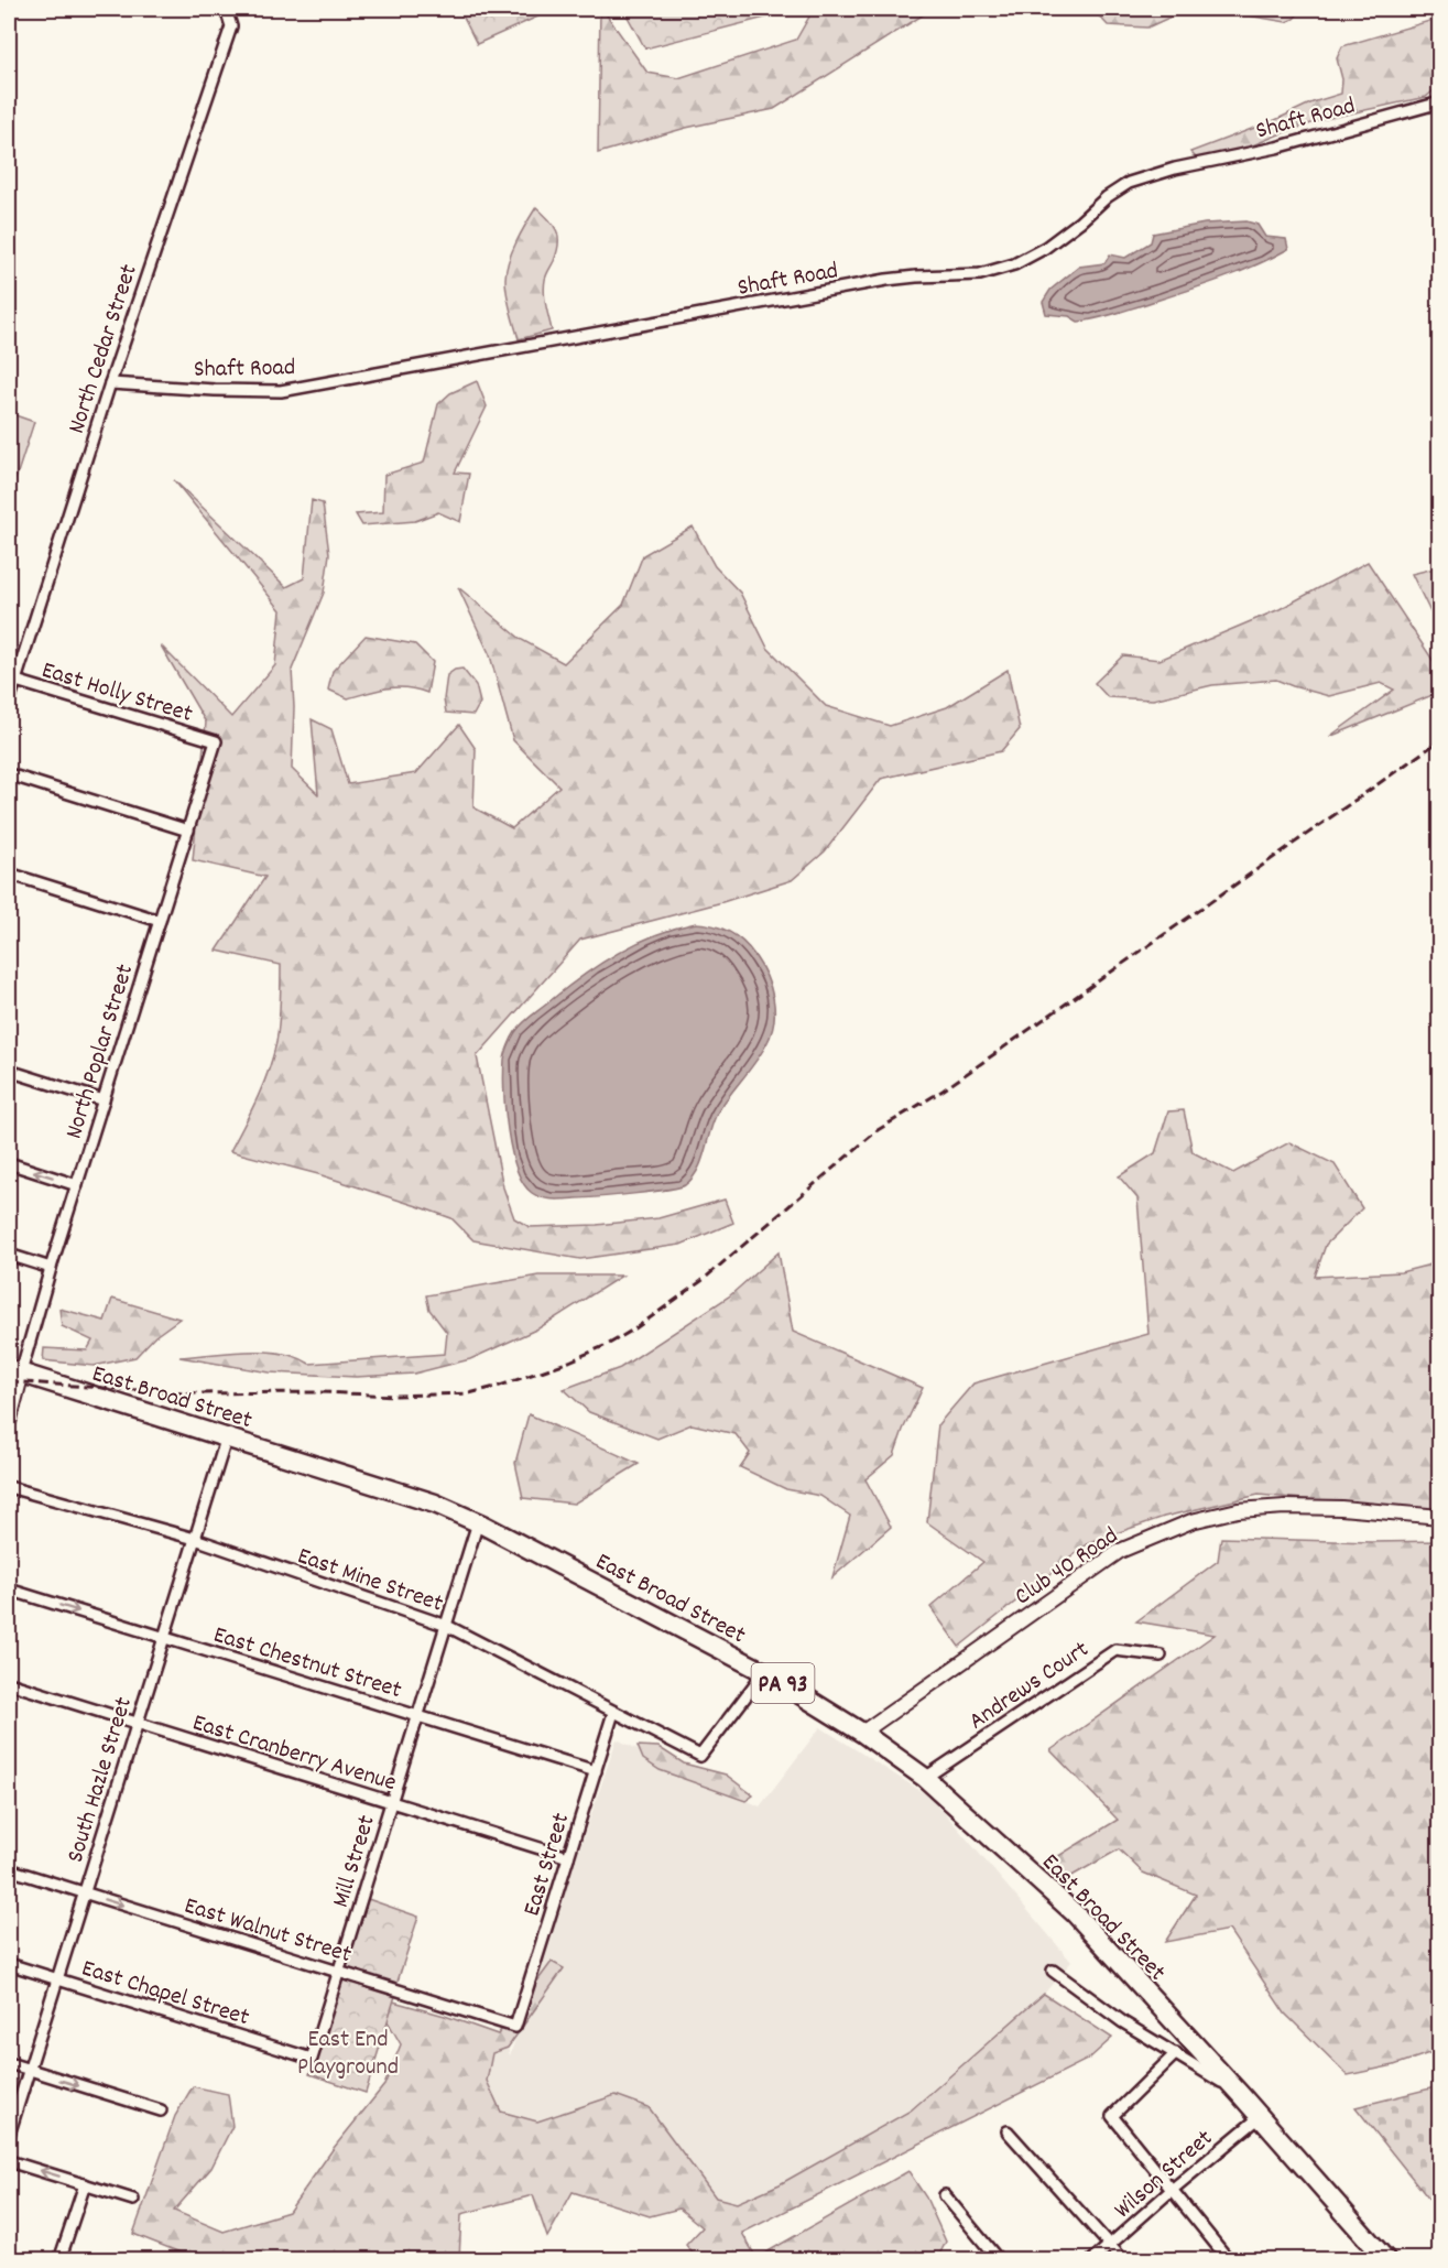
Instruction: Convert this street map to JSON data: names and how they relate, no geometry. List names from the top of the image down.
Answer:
{
  "streets": {
    "highway": ["East Broad Street", "PA 93"],
    "street": [
      "Shaft Road",
      "North Cedar Street",
      "East Holly Street",
      "North Poplar Street",
      "Club 40 Road",
      "East Mine Street",
      "East Chestnut Street",
      "Andrews Court",
      "East Cranberry Avenue",
      "South Hazle Street",
      "Mill Street",
      "East Street",
      "East Walnut Street",
      "East Chapel Street",
      "Wilson Street"
    ]
  },
  "crossings": [
    ["Shaft Road", "North Cedar Street"],
    ["North Cedar Street", "East Holly Street"],
    ["East Holly Street", "North Poplar Street"],
    ["North Poplar Street", "East Broad Street"],
    ["East Broad Street", "Club 40 Road"],
    ["East Broad Street", "East Mine Street"],
    ["East Broad Street", "Andrews Court"],
    ["East Broad Street", "South Hazle Street"],
    ["East Broad Street", "Mill Street"],
    ["East Broad Street", "Wilson Street"],
    ["East Mine Street", "South Hazle Street"],
    ["East Mine Street", "Mill Street"],
    ["East Mine Street", "East Street"],
    ["East Chestnut Street", "South Hazle Street"],
    ["East Chestnut Street", "Mill Street"],
    ["East Chestnut Street", "East Street"],
    ["East Cranberry Avenue", "South Hazle Street"],
    ["East Cranberry Avenue", "Mill Street"],
    ["East Cranberry Avenue", "East Street"],
    ["South Hazle Street", "East Walnut Street"],
    ["South Hazle Street", "East Chapel Street"],
    ["Mill Street", "East Walnut Street"],
    ["Mill Street", "East Chapel Street"],
    ["East Street", "East Walnut Street"]
  ],
  "one_way": ["East Walnut Street"],
  "parks": ["East End Playground"]
}
